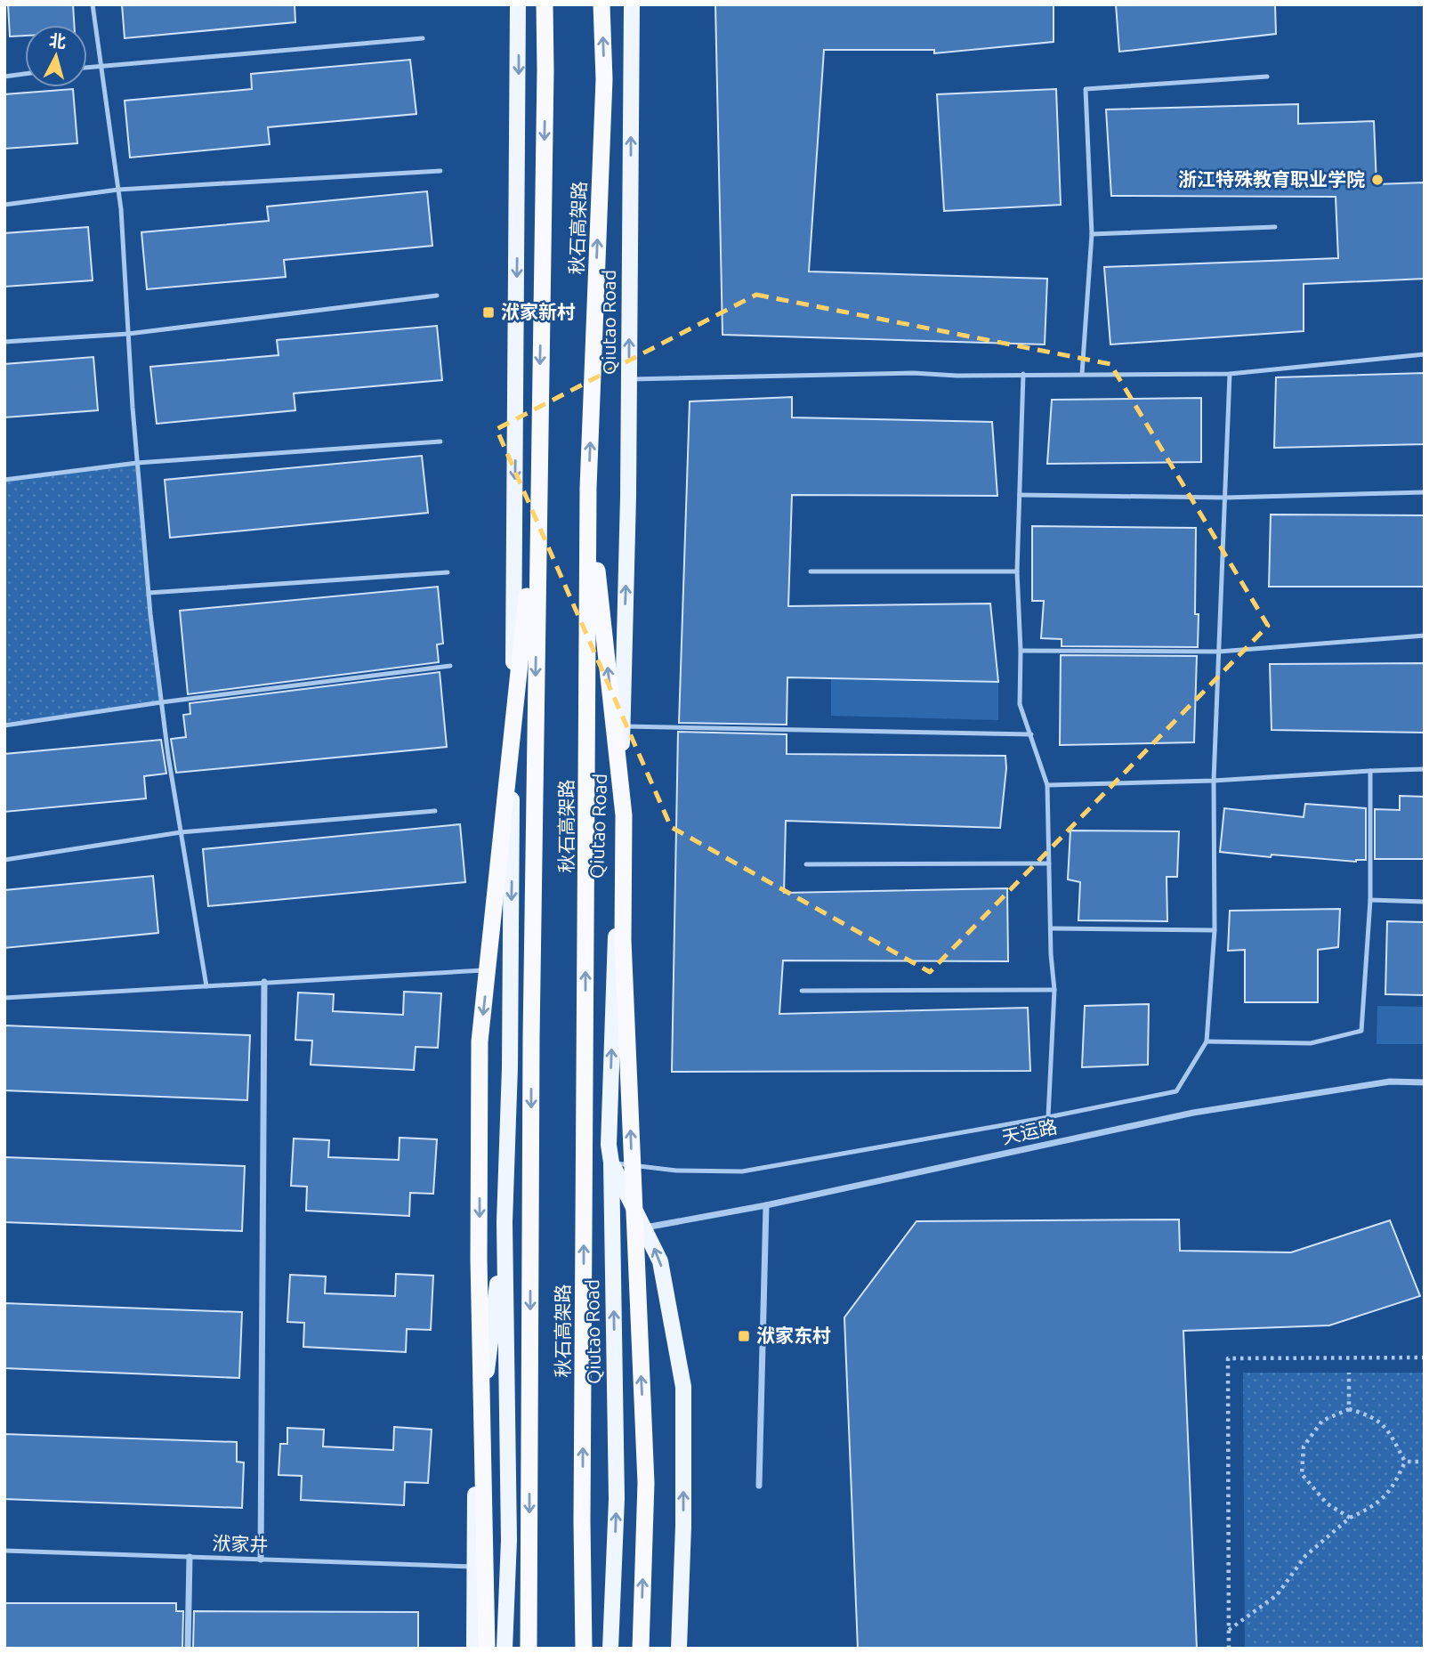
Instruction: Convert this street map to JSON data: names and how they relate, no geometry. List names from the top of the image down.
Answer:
{
  "streets": {
    "highway": ["秋石高架路"],
    "main road": ["Qiutao Road"],
    "street": ["天运路"],
    "lane": ["洑家井"]
  },
  "places": {
    "other": ["浙江特殊教育职业学院"],
    "transit": ["洑家新村", "洑家东村"]
  },
  "north": "top"
}
